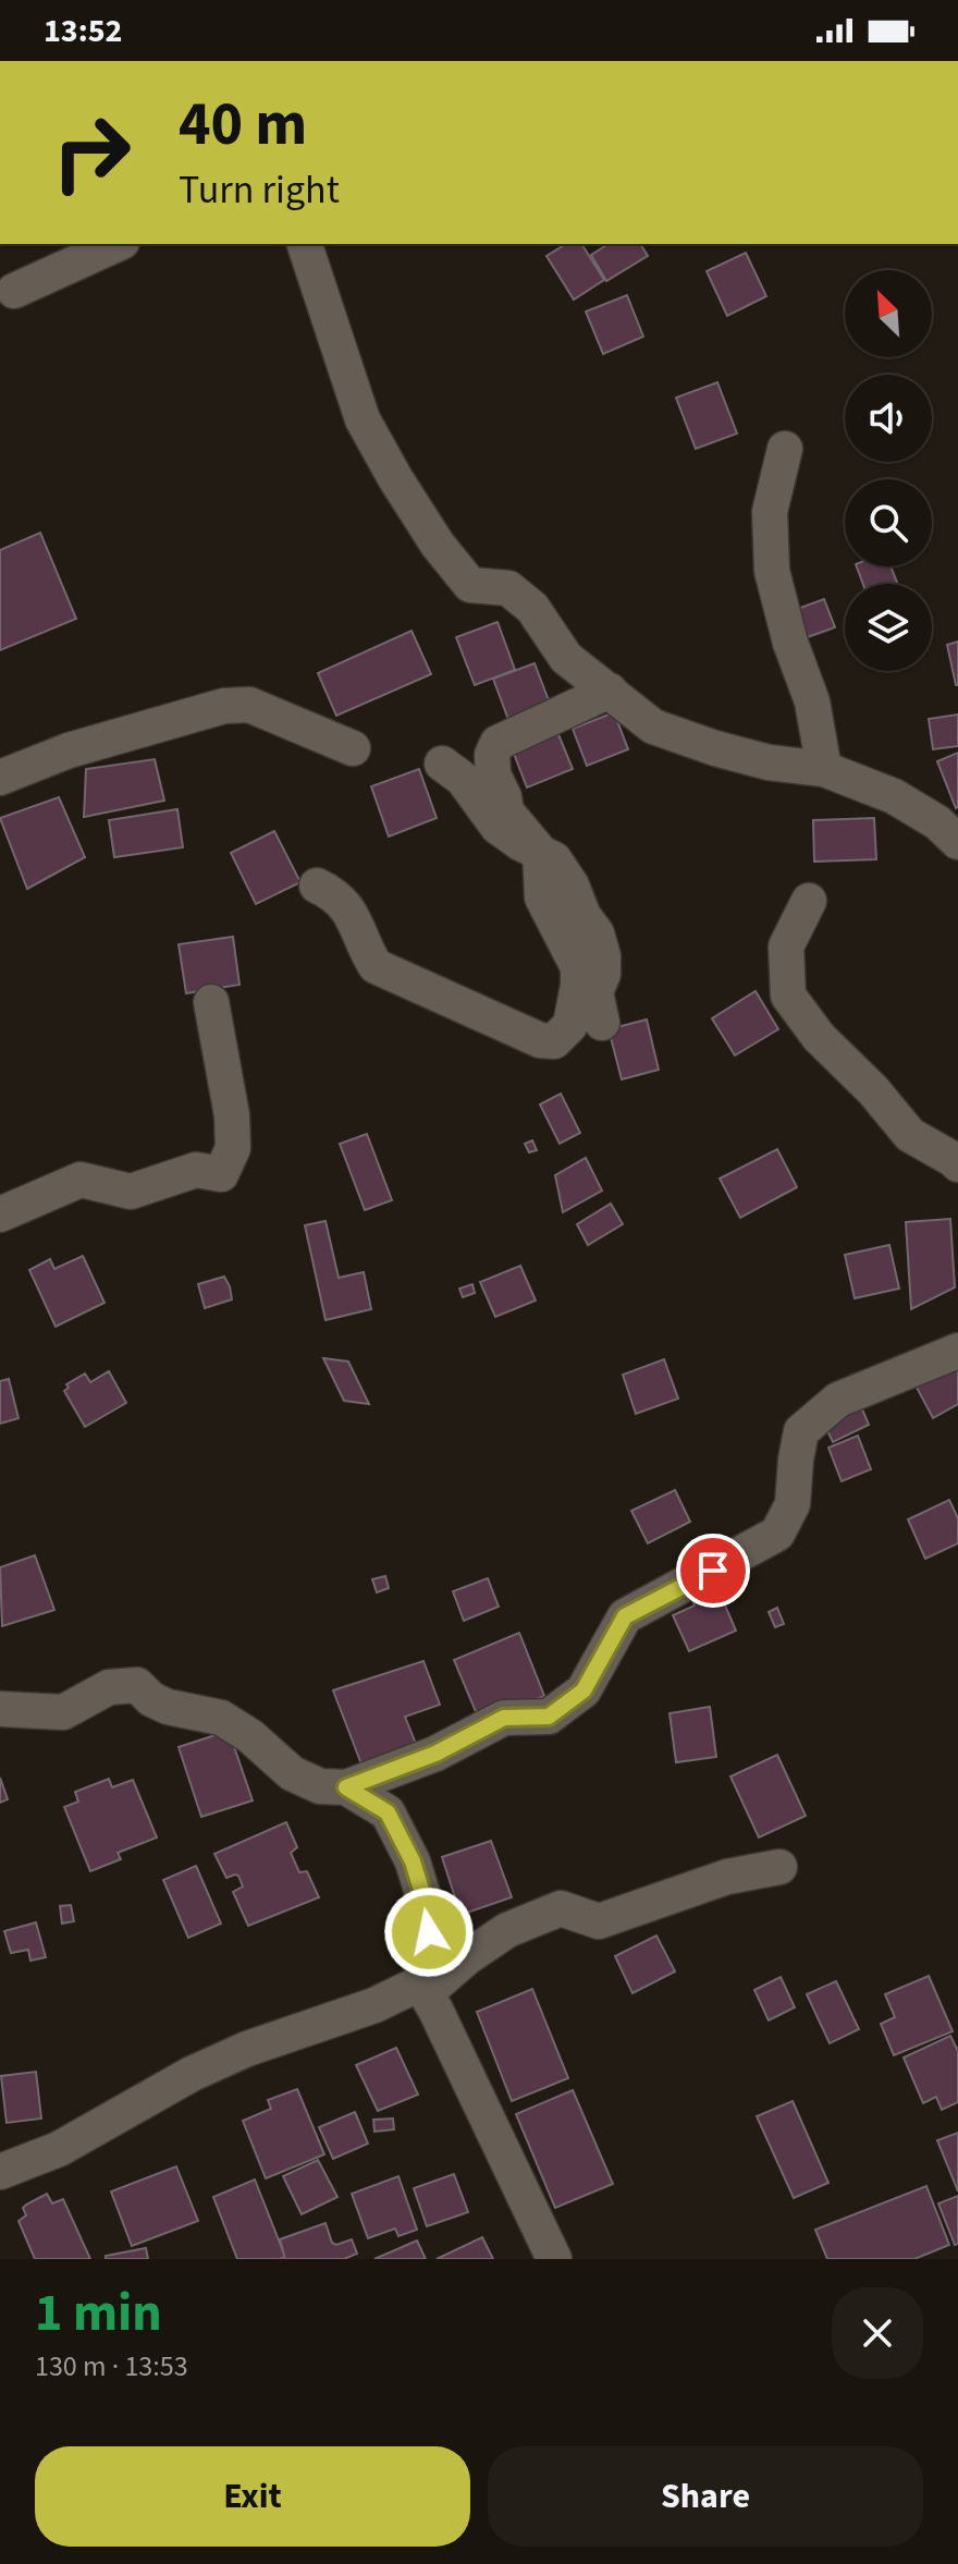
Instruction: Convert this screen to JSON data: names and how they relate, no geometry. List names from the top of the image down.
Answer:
{
  "north": "top left",
  "page": {
    "status": "13:52",
    "turn": ["40 m", "Turn right"],
    "heading": ["1 min", "130 m · 13:53"],
    "buttons": ["Exit", "Share"]
  }
}
